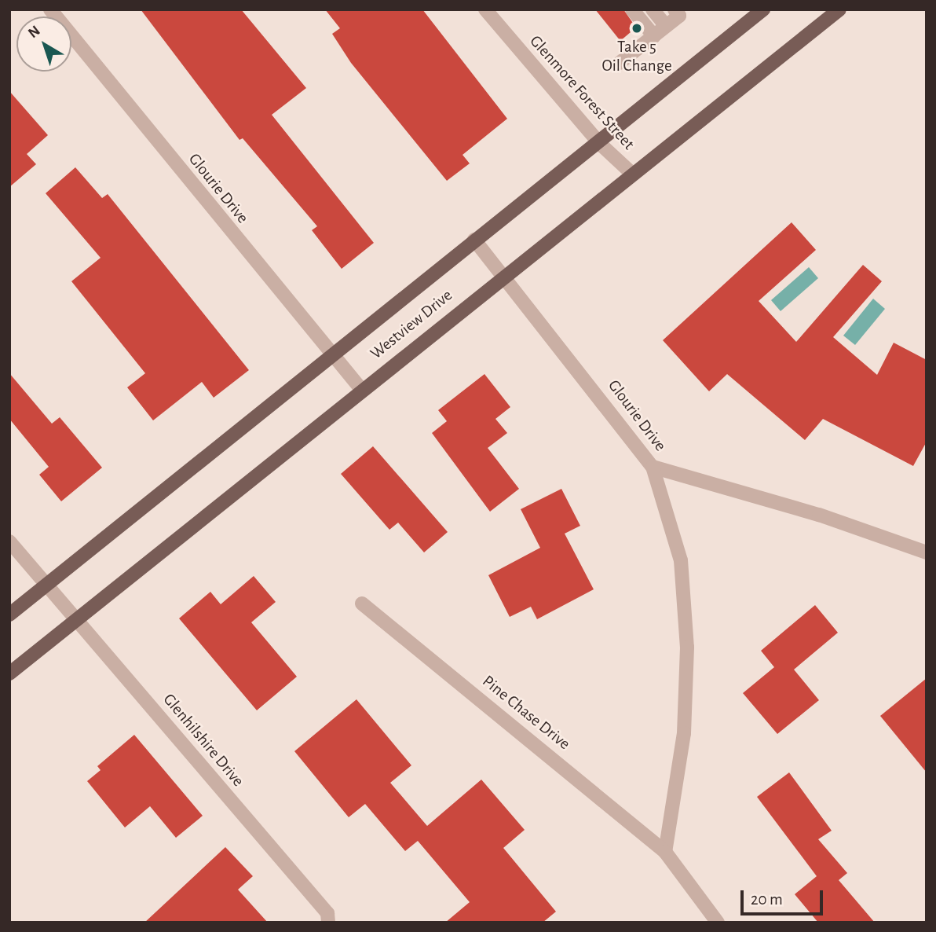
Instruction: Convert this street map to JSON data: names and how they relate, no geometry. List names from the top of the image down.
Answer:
{
  "streets": {
    "main road": ["Westview Drive"],
    "street": [
      "Glenmore Forest Street",
      "Glourie Drive",
      "Pine Chase Drive",
      "Glenhilshire Drive"
    ]
  },
  "crossings": [
    ["Glenmore Forest Street", "Westview Drive"],
    ["Glourie Drive", "Westview Drive"],
    ["Westview Drive", "Glenhilshire Drive"]
  ],
  "places": ["Take 5 Oil Change"],
  "scale_bar": "20 m",
  "north": "top left"
}
